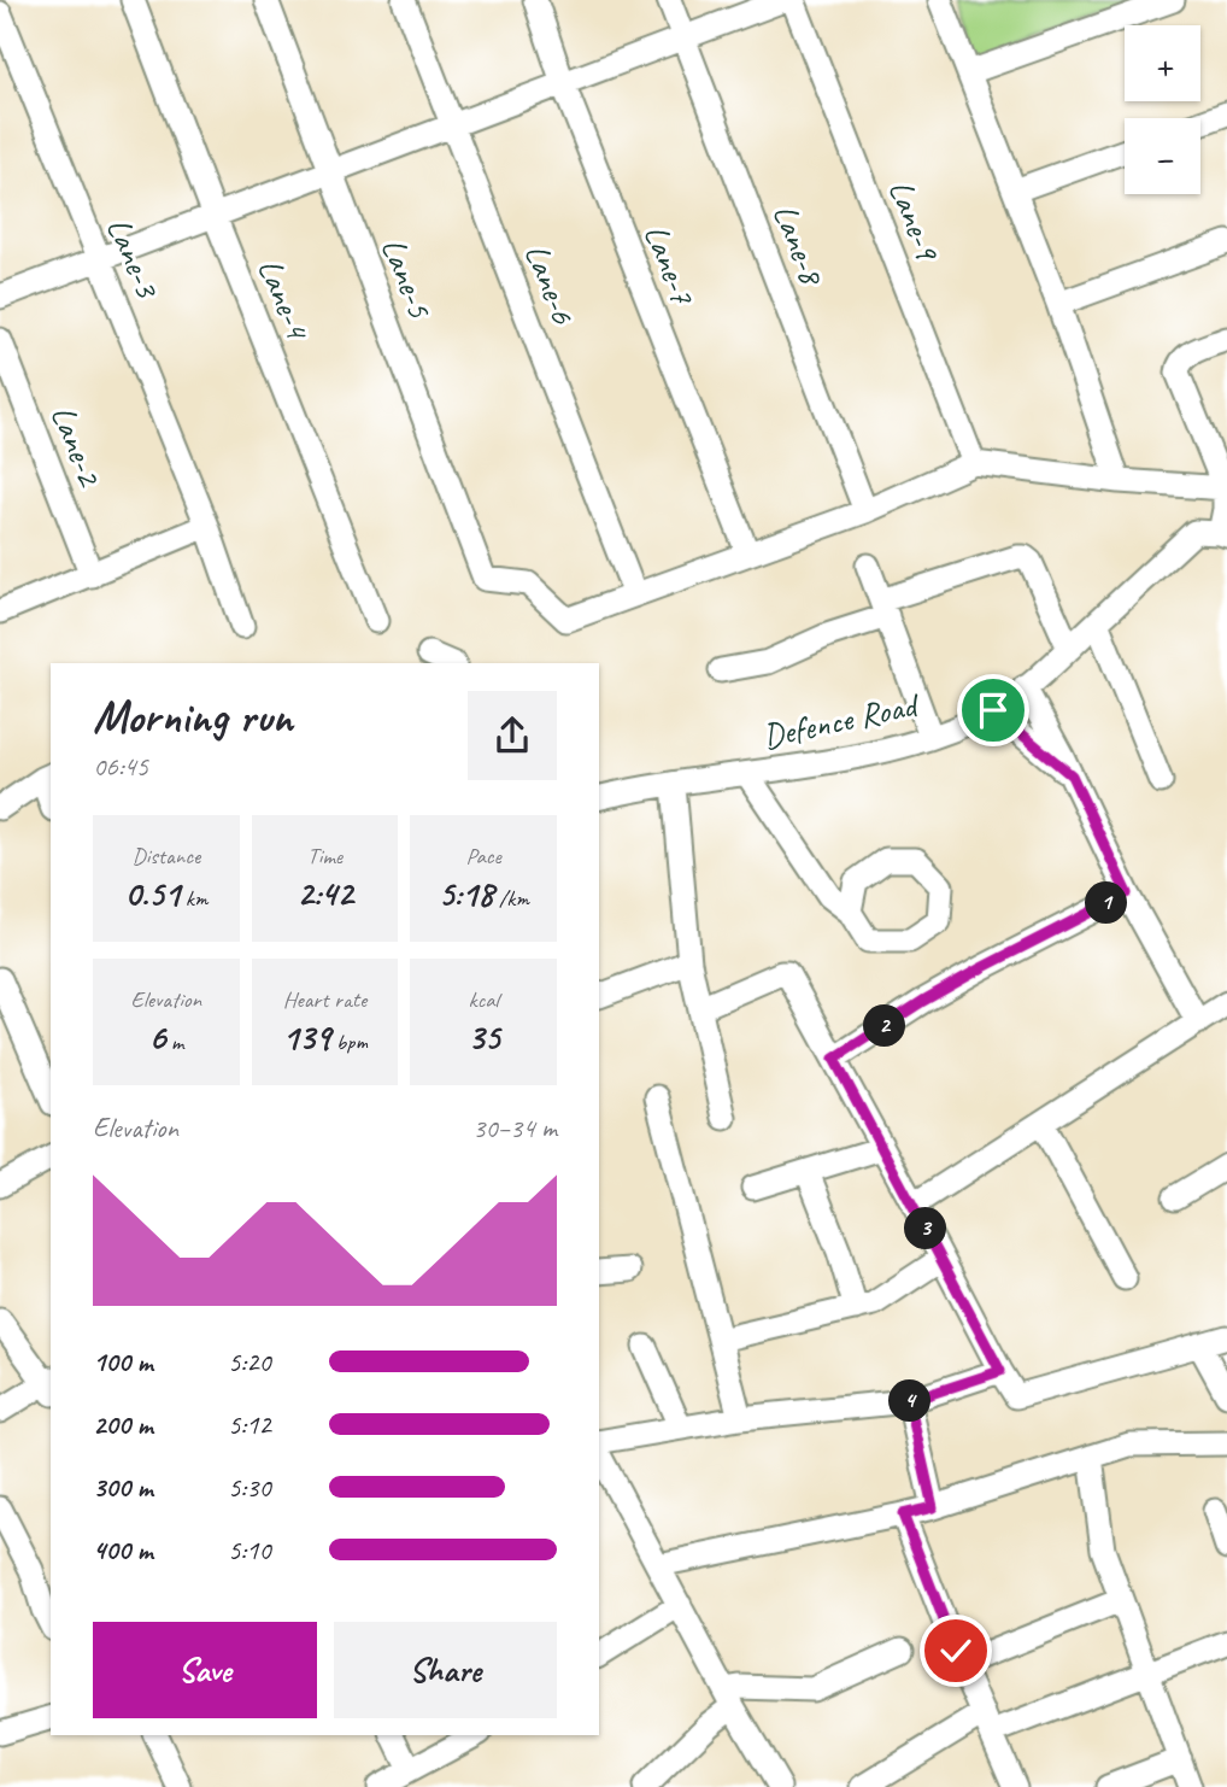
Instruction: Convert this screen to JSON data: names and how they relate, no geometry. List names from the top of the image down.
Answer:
{
  "streets": {
    "street": [
      "Lane-9",
      "Lane-8",
      "Lane-3",
      "Lane-7",
      "Lane-5",
      "Lane-6",
      "Lane-4",
      "Lane-2",
      "Defence Road"
    ]
  },
  "crossings": [
    ["Lane-5", "Lane-6"]
  ],
  "page": {
    "map_buttons": ["+", "−"],
    "heading": ["Morning run", "06:45"],
    "stats": [
      ["Distance", "0.51 km"],
      ["Time", "2:42"],
      ["Pace", "5:18 /km"],
      ["Elevation", "6 m"],
      ["Heart rate", "139 bpm"],
      ["kcal", "35"]
    ],
    "pins": [
      "1",
      "2",
      "3",
      "4"
    ],
    "chart": ["Elevation", "30–34 m"],
    "list": [
      {
        "name": "100 m",
        "note": "5:20"
      },
      {
        "name": "200 m",
        "note": "5:12"
      },
      {
        "name": "300 m",
        "note": "5:30"
      },
      {
        "name": "400 m",
        "note": "5:10"
      }
    ],
    "buttons": ["Save", "Share"]
  }
}
